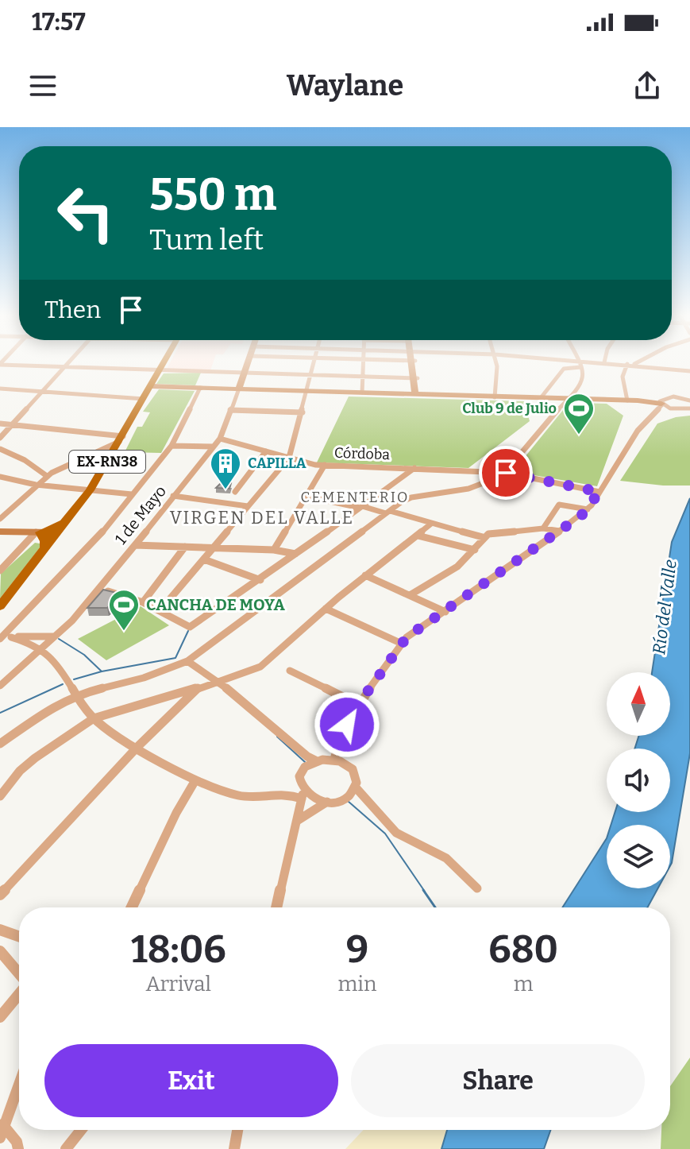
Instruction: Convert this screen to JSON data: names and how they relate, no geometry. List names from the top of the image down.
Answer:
{
  "streets": {
    "main road": ["EX-RN38"],
    "street": ["Córdoba", "1 de Mayo"]
  },
  "crossings": [
    ["Córdoba", "1 de Mayo"]
  ],
  "districts": ["CEMENTERIO", "VIRGEN DEL VALLE"],
  "water": ["Río del Valle"],
  "places": {
    "sports": ["Club 9 de Julio", "CANCHA DE MOYA"],
    "building": ["CAPILLA"]
  },
  "north": "top",
  "page": {
    "status": "17:57",
    "header": "Waylane",
    "turn": ["550 m", "Turn left"],
    "then": "Then",
    "eta": [
      "18:06",
      "Arrival",
      "9",
      "min",
      "680",
      "m"
    ],
    "buttons": ["Exit", "Share"]
  }
}
